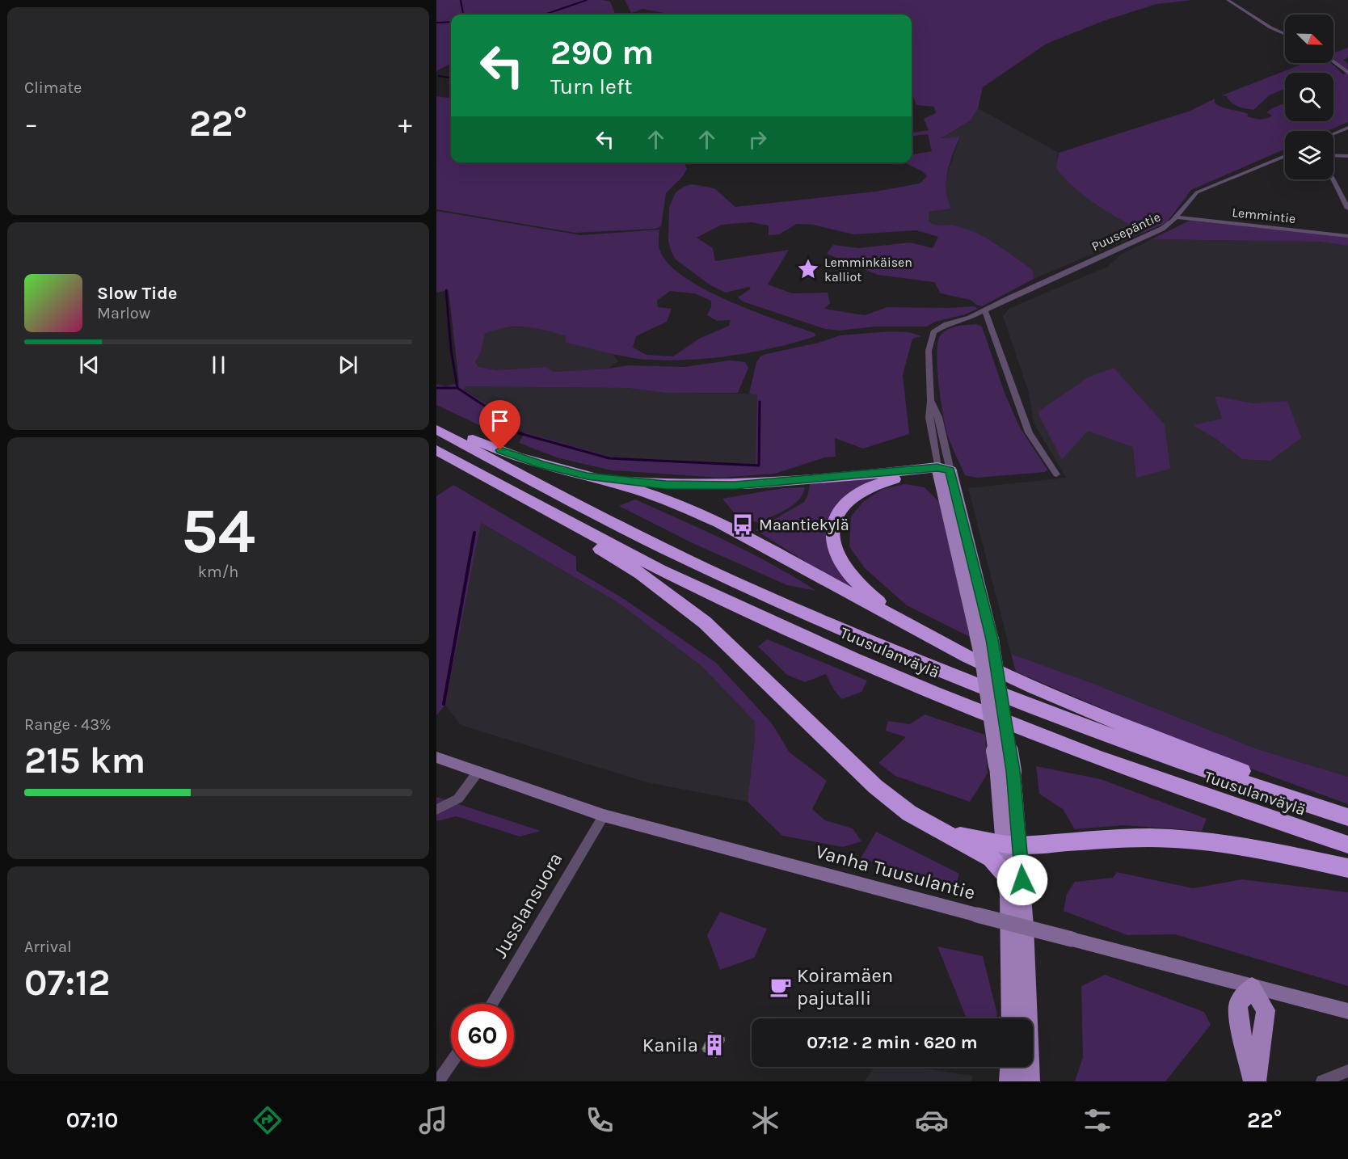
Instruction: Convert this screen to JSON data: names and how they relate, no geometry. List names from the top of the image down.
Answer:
{
  "streets": {
    "highway": ["Tuusulanväylä"],
    "main road": ["Vanha Tuusulantie"],
    "street": ["Lemmintie", "Puusepäntie", "Jusslansuora"]
  },
  "crossings": [
    ["Lemmintie", "Puusepäntie"],
    ["Vanha Tuusulantie", "Jusslansuora"]
  ],
  "places": {
    "place": ["Lemminkäisen kalliot"],
    "bus stop": ["Maantiekylä"],
    "cafe": ["Koiramäen pajutalli"],
    "building": ["Kanila"]
  },
  "north": "bottom right",
  "page": {
    "tile": [
      "Climate",
      ["54", "km/h"],
      ["Range · 43%", "215 km"],
      ["Arrival", "07:12"]
    ],
    "turn": ["290 m", "Turn left"],
    "heat": ["−", "22°", "+"],
    "song": ["Slow Tide", "Marlow"],
    "limit": "60",
    "trip": "07:12 · 2 min · 620 m",
    "tabs": ["07:10", "22°"]
  }
}
